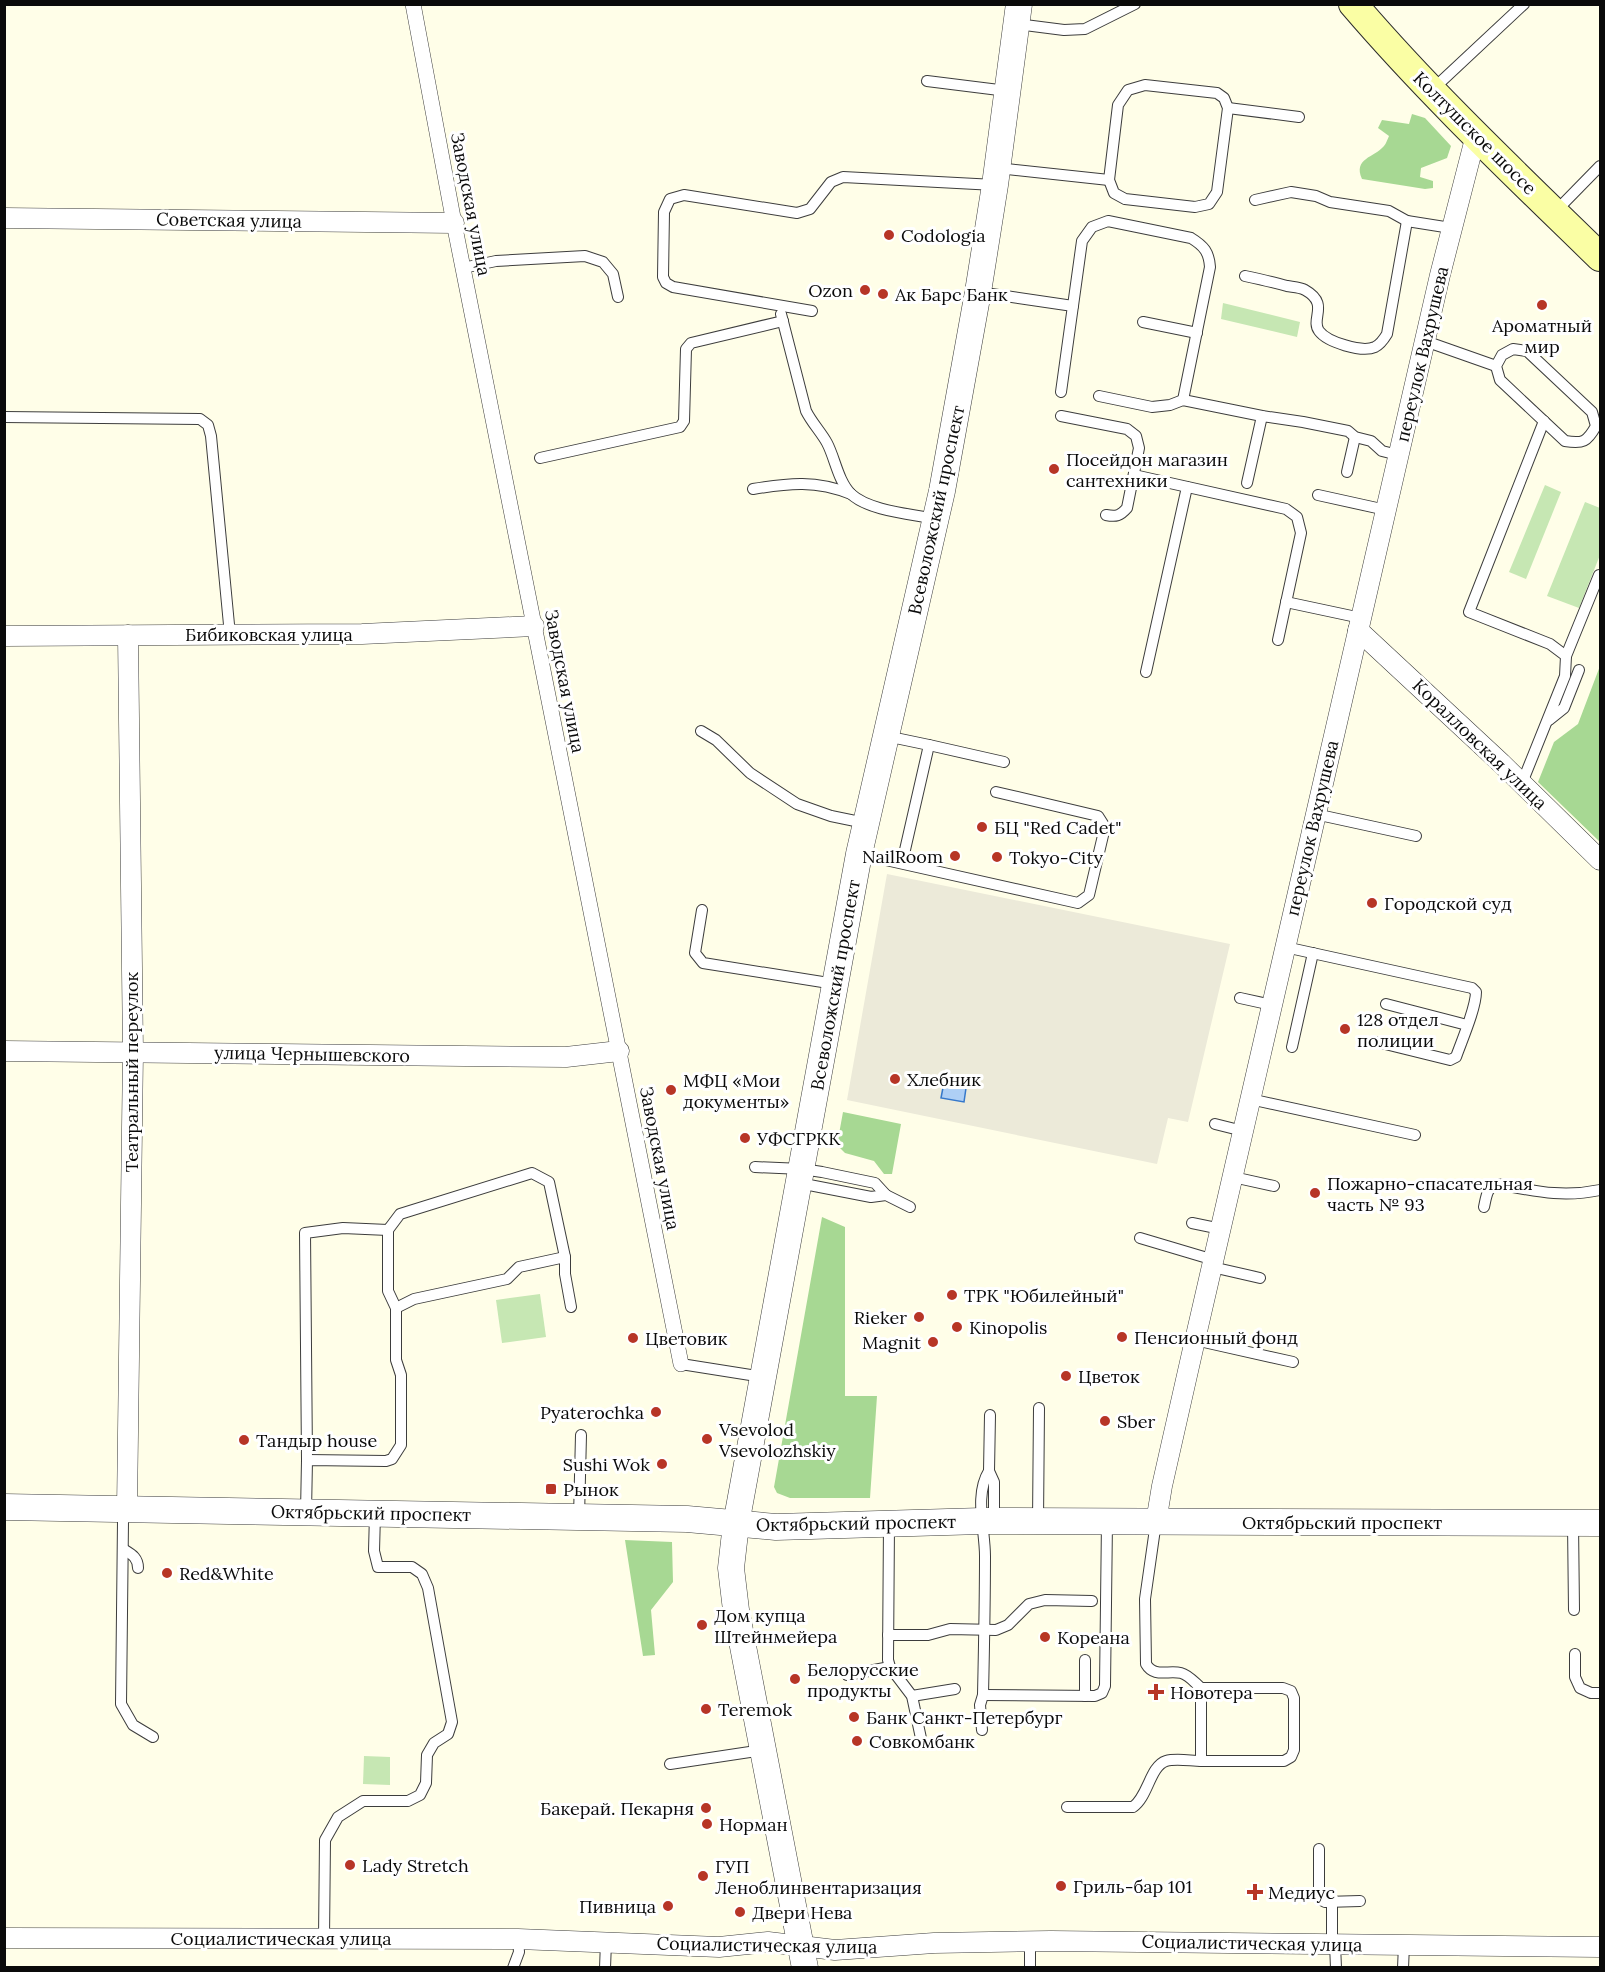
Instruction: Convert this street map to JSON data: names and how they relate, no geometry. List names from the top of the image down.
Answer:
{
  "streets": {
    "main road": ["Колтушское шоссе"],
    "street": [
      "Заводская улица",
      "Советская улица",
      "переулок Вахрушева",
      "Всеволожский проспект",
      "Бибиковская улица",
      "Коралловская улица",
      "улица Чернышевского",
      "Театральный переулок",
      "Октябрьский проспект",
      "Социалистическая улица"
    ]
  },
  "crossings": [
    ["Колтушское шоссе", "переулок Вахрушева"],
    ["Заводская улица", "Советская улица"],
    ["Заводская улица", "Бибиковская улица"],
    ["Заводская улица", "улица Чернышевского"],
    ["переулок Вахрушева", "Коралловская улица"],
    ["переулок Вахрушева", "Октябрьский проспект"],
    ["Всеволожский проспект", "Октябрьский проспект"],
    ["Всеволожский проспект", "Социалистическая улица"],
    ["Бибиковская улица", "Театральный переулок"],
    ["улица Чернышевского", "Театральный переулок"],
    ["Театральный переулок", "Октябрьский проспект"]
  ],
  "places": {
    "other": [
      "Codologia",
      "Ozon",
      "Ак Барс Банк",
      "Ароматный мир",
      "Посейдон магазин сантехники",
      "БЦ \"Red Cadet\"",
      "NailRoom",
      "Tokyo-City",
      "Городской суд",
      "128 отдел полиции",
      "Хлебник",
      "МФЦ «Мои документы»",
      "УФСГРКК",
      "Пожарно-спасательная часть № 93",
      "ТРК \"Юбилейный\"",
      "Rieker",
      "Kinopolis",
      "Пенсионный фонд",
      "Цветовик",
      "Magnit",
      "Цветок",
      "Pyaterochka",
      "Sber",
      "Vsevolod Vsevolozhskiy",
      "Тандыр house",
      "Sushi Wok",
      "Red&White",
      "Дом купца Штейнмейера",
      "Кореана",
      "Белорусские продукты",
      "Teremok",
      "Банк Санкт-Петербург",
      "Совкомбанк",
      "Бакерай. Пекарня",
      "Норман",
      "Lady Stretch",
      "ГУП Леноблинвентаризация",
      "Гриль-бар 101",
      "Пивница",
      "Двери Нева"
    ],
    "transit": ["Рынок"],
    "health": ["Новотера", "Медиус"]
  }
}
